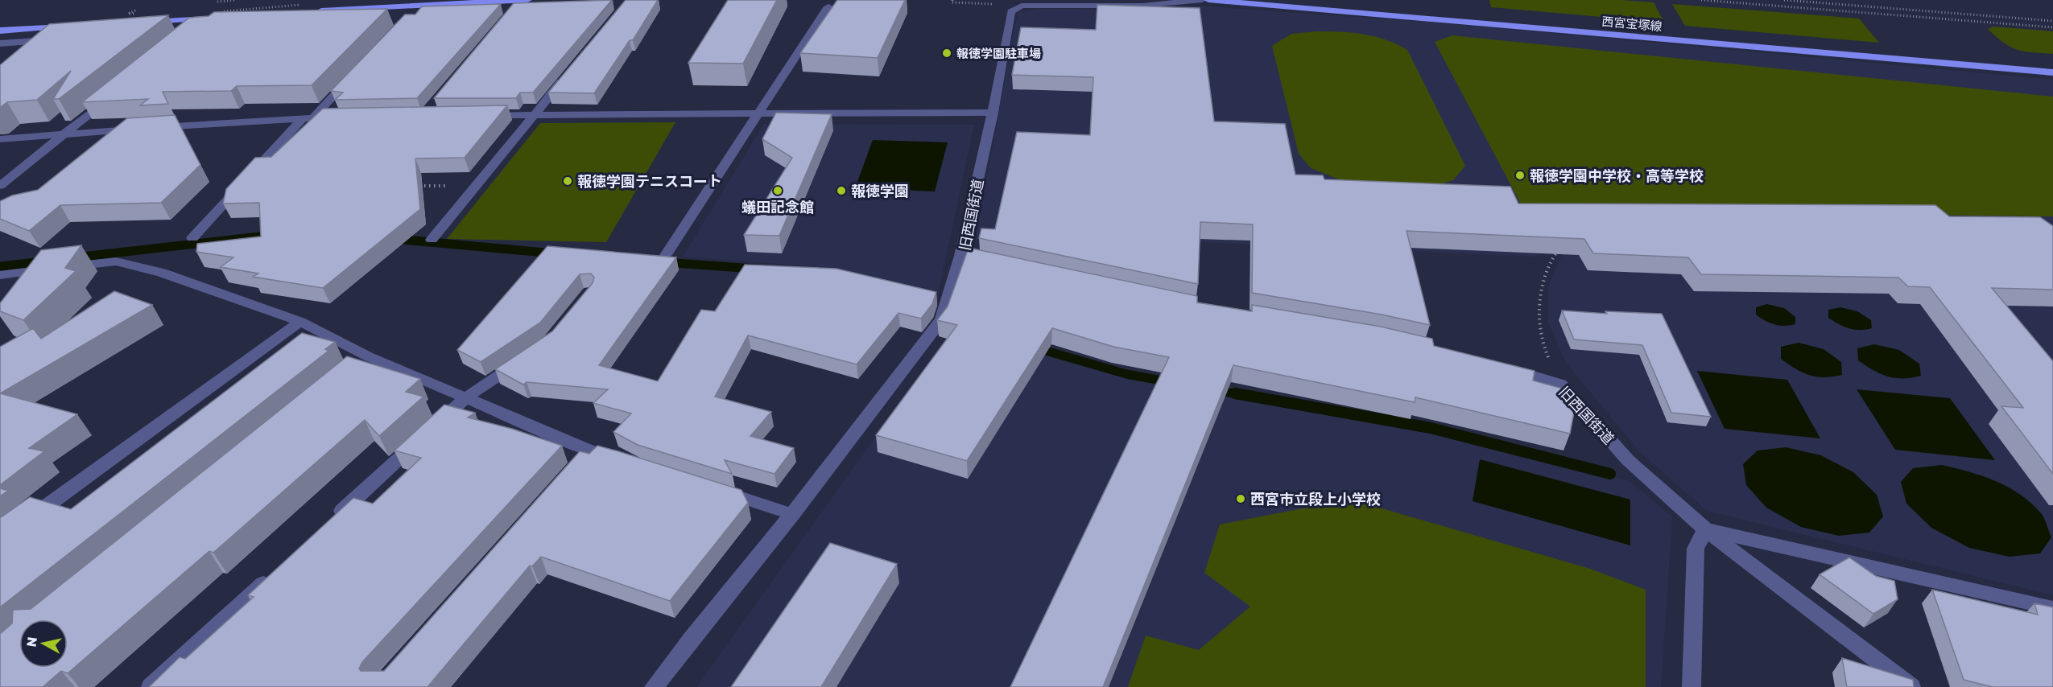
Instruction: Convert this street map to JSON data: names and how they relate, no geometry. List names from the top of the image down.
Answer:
{
  "streets": {
    "main road": ["西宮宝塚線"],
    "street": ["旧西国街道"]
  },
  "places": [
    "報徳学園駐車場",
    "報徳学園中学校・高等学校",
    "報徳学園テニスコート",
    "蟻田記念館",
    "報徳学園",
    "西宮市立段上小学校"
  ],
  "north": "left"
}
